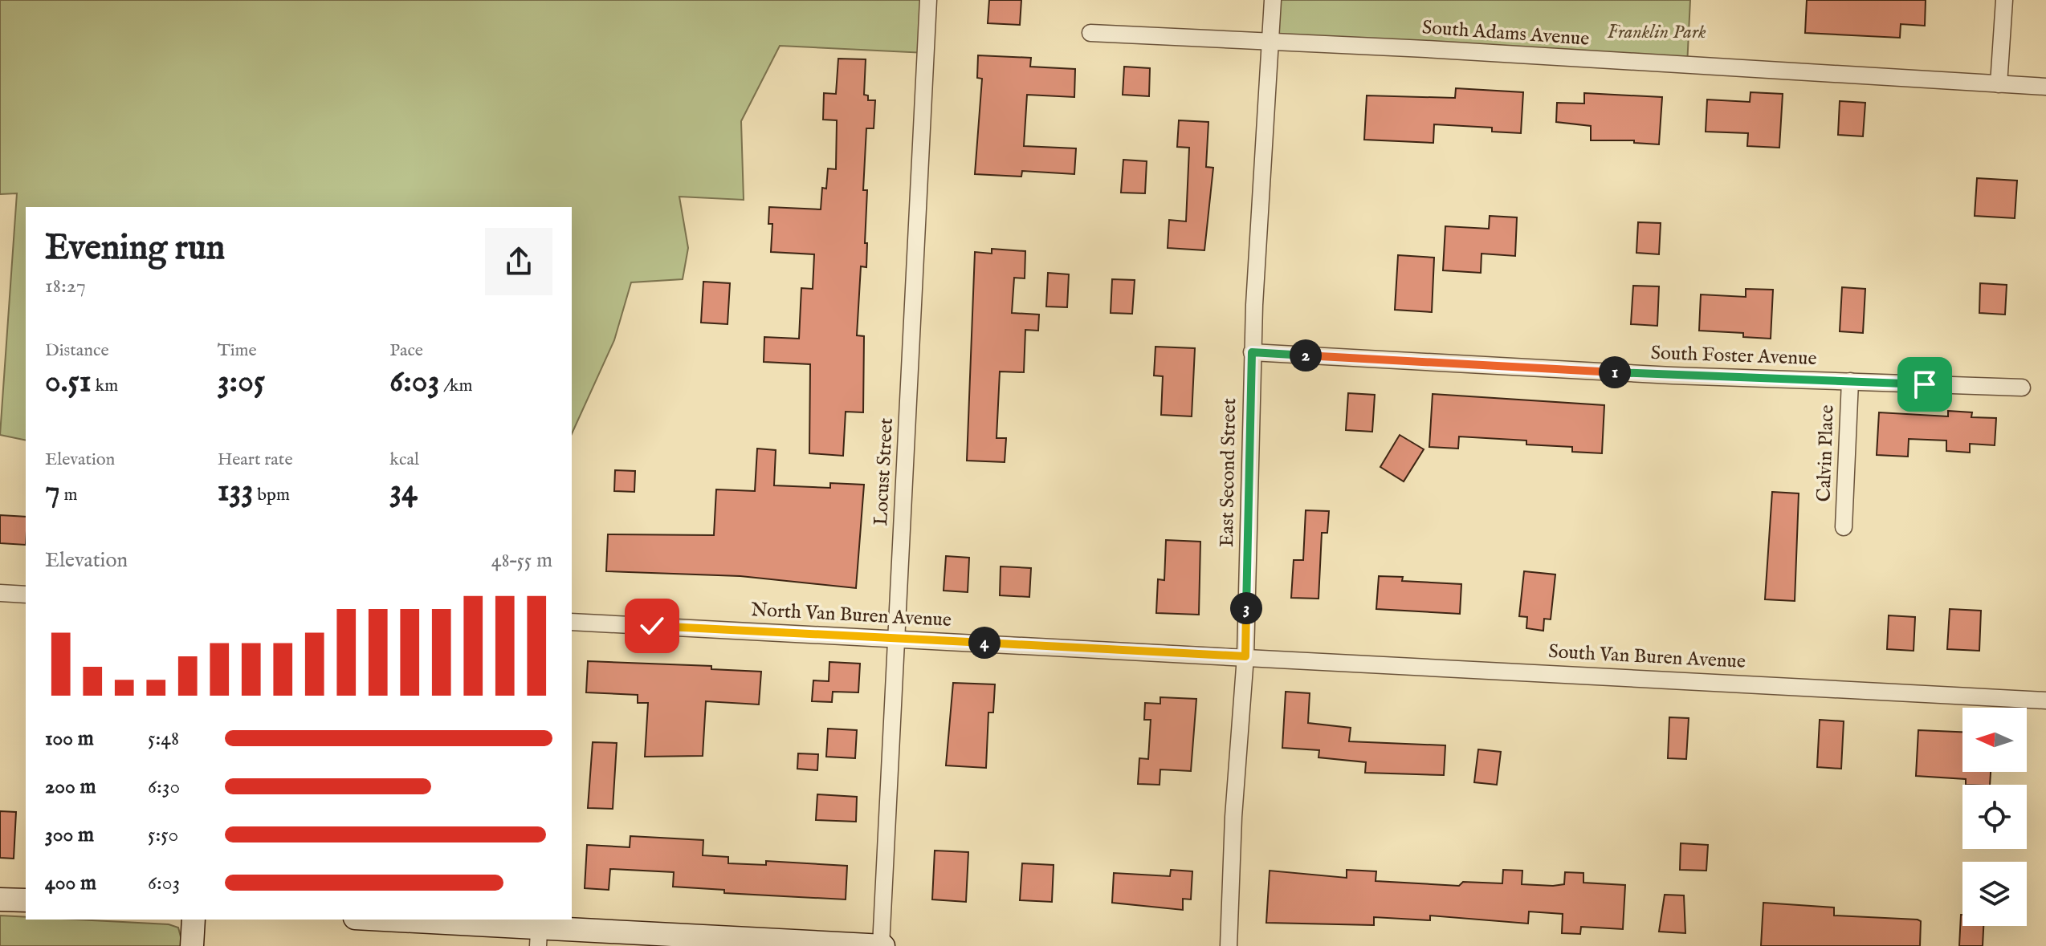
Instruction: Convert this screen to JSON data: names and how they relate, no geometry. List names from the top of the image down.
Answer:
{
  "streets": {
    "street": [
      "South Adams Avenue",
      "South Foster Avenue",
      "Calvin Place",
      "Locust Street",
      "East Second Street",
      "North Van Buren Avenue",
      "South Van Buren Avenue"
    ]
  },
  "crossings": [
    ["South Adams Avenue", "East Second Street"],
    ["South Foster Avenue", "Calvin Place"],
    ["South Foster Avenue", "East Second Street"],
    ["Locust Street", "North Van Buren Avenue"],
    ["East Second Street", "North Van Buren Avenue"],
    ["East Second Street", "South Van Buren Avenue"],
    ["North Van Buren Avenue", "South Van Buren Avenue"]
  ],
  "parks": ["Franklin Park"],
  "north": "left",
  "page": {
    "heading": ["Evening run", "18:27"],
    "stats": [
      ["Distance", "0.51 km"],
      ["Time", "3:05"],
      ["Pace", "6:03 /km"],
      ["Elevation", "7 m"],
      ["Heart rate", "133 bpm"],
      ["kcal", "34"]
    ],
    "pins": [
      "2",
      "1",
      "3",
      "4"
    ],
    "chart": ["Elevation", "48–55 m"],
    "list": [
      {
        "name": "100 m",
        "note": "5:48"
      },
      {
        "name": "200 m",
        "note": "6:30"
      },
      {
        "name": "300 m",
        "note": "5:50"
      },
      {
        "name": "400 m",
        "note": "6:03"
      }
    ]
  }
}
